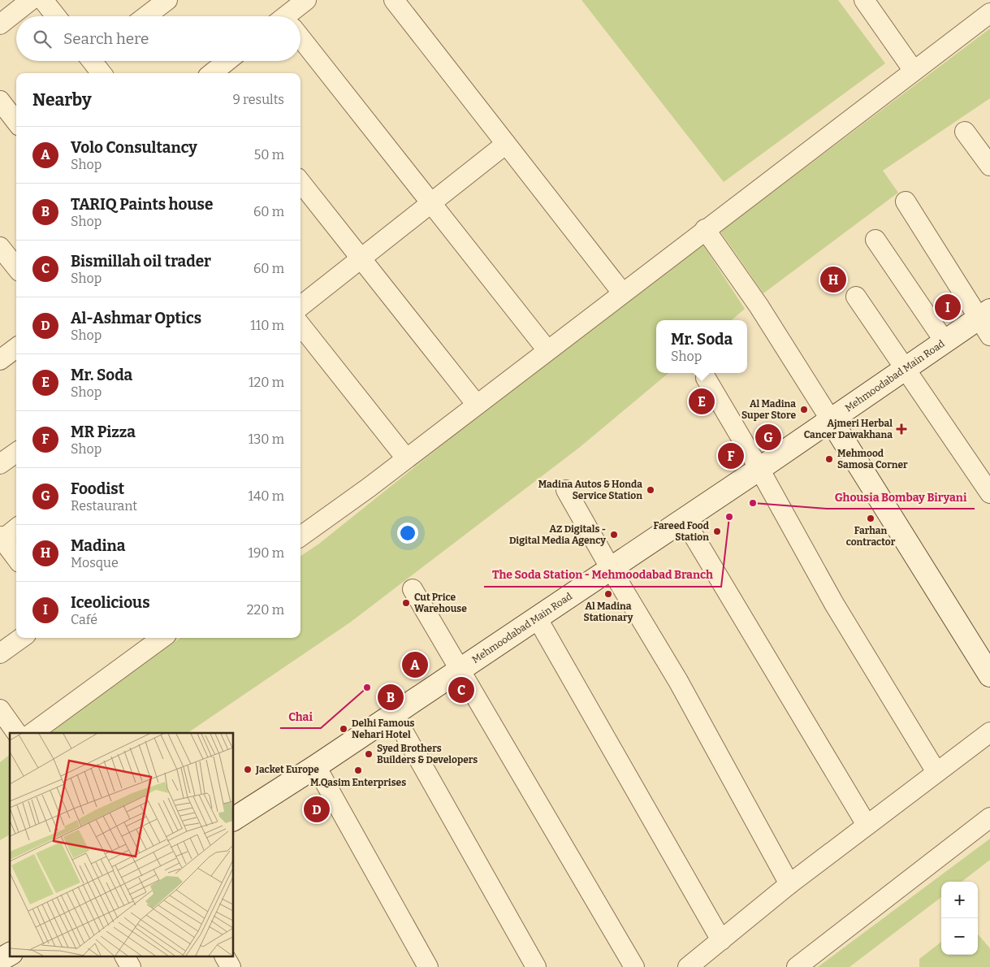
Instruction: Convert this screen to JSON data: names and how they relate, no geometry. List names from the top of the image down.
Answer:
{
  "streets": {
    "main road": ["Mehmoodabad Main Road"]
  },
  "places": {
    "other": [
      "Al Madina Super Store",
      "Mehmood Samosa Corner",
      "Madina Autos & Honda Service Station",
      "Ghousia Bombay Biryani",
      "The Soda Station - Mehmoodabad Branch",
      "Farhan contractor",
      "Fareed Food Station",
      "AZ Digitals - Digital Media Agency",
      "Al Madina Stationary",
      "Cut Price Warehouse",
      "Chai",
      "Delhi Famous Nehari Hotel",
      "Syed Brothers Builders & Developers",
      "Jacket Europe",
      "M.Qasim Enterprises"
    ],
    "health": ["Ajmeri Herbal Cancer Dawakhana"]
  },
  "page": {
    "search": "Search here",
    "heading": ["Nearby", "9 results"],
    "list": [
      {
        "mark": "A",
        "name": "Volo Consultancy",
        "note": "Shop",
        "value": "50 m"
      },
      {
        "mark": "B",
        "name": "TARIQ Paints house",
        "note": "Shop",
        "value": "60 m"
      },
      {
        "mark": "C",
        "name": "Bismillah oil trader",
        "note": "Shop",
        "value": "60 m"
      },
      {
        "mark": "D",
        "name": "Al-Ashmar Optics",
        "note": "Shop",
        "value": "110 m"
      },
      {
        "mark": "E",
        "name": "Mr. Soda",
        "note": "Shop",
        "value": "120 m"
      },
      {
        "mark": "F",
        "name": "MR Pizza",
        "note": "Shop",
        "value": "130 m"
      },
      {
        "mark": "G",
        "name": "Foodist",
        "note": "Restaurant",
        "value": "140 m"
      },
      {
        "mark": "H",
        "name": "Madina",
        "note": "Mosque",
        "value": "190 m"
      },
      {
        "mark": "I",
        "name": "Iceolicious",
        "note": "Café",
        "value": "220 m"
      }
    ],
    "pins": [
      "H",
      "I",
      "E",
      "G",
      "F",
      "A",
      "C",
      "B",
      "D"
    ],
    "popup": ["Mr. Soda", "Shop"],
    "map_buttons": ["+", "−"]
  }
}
